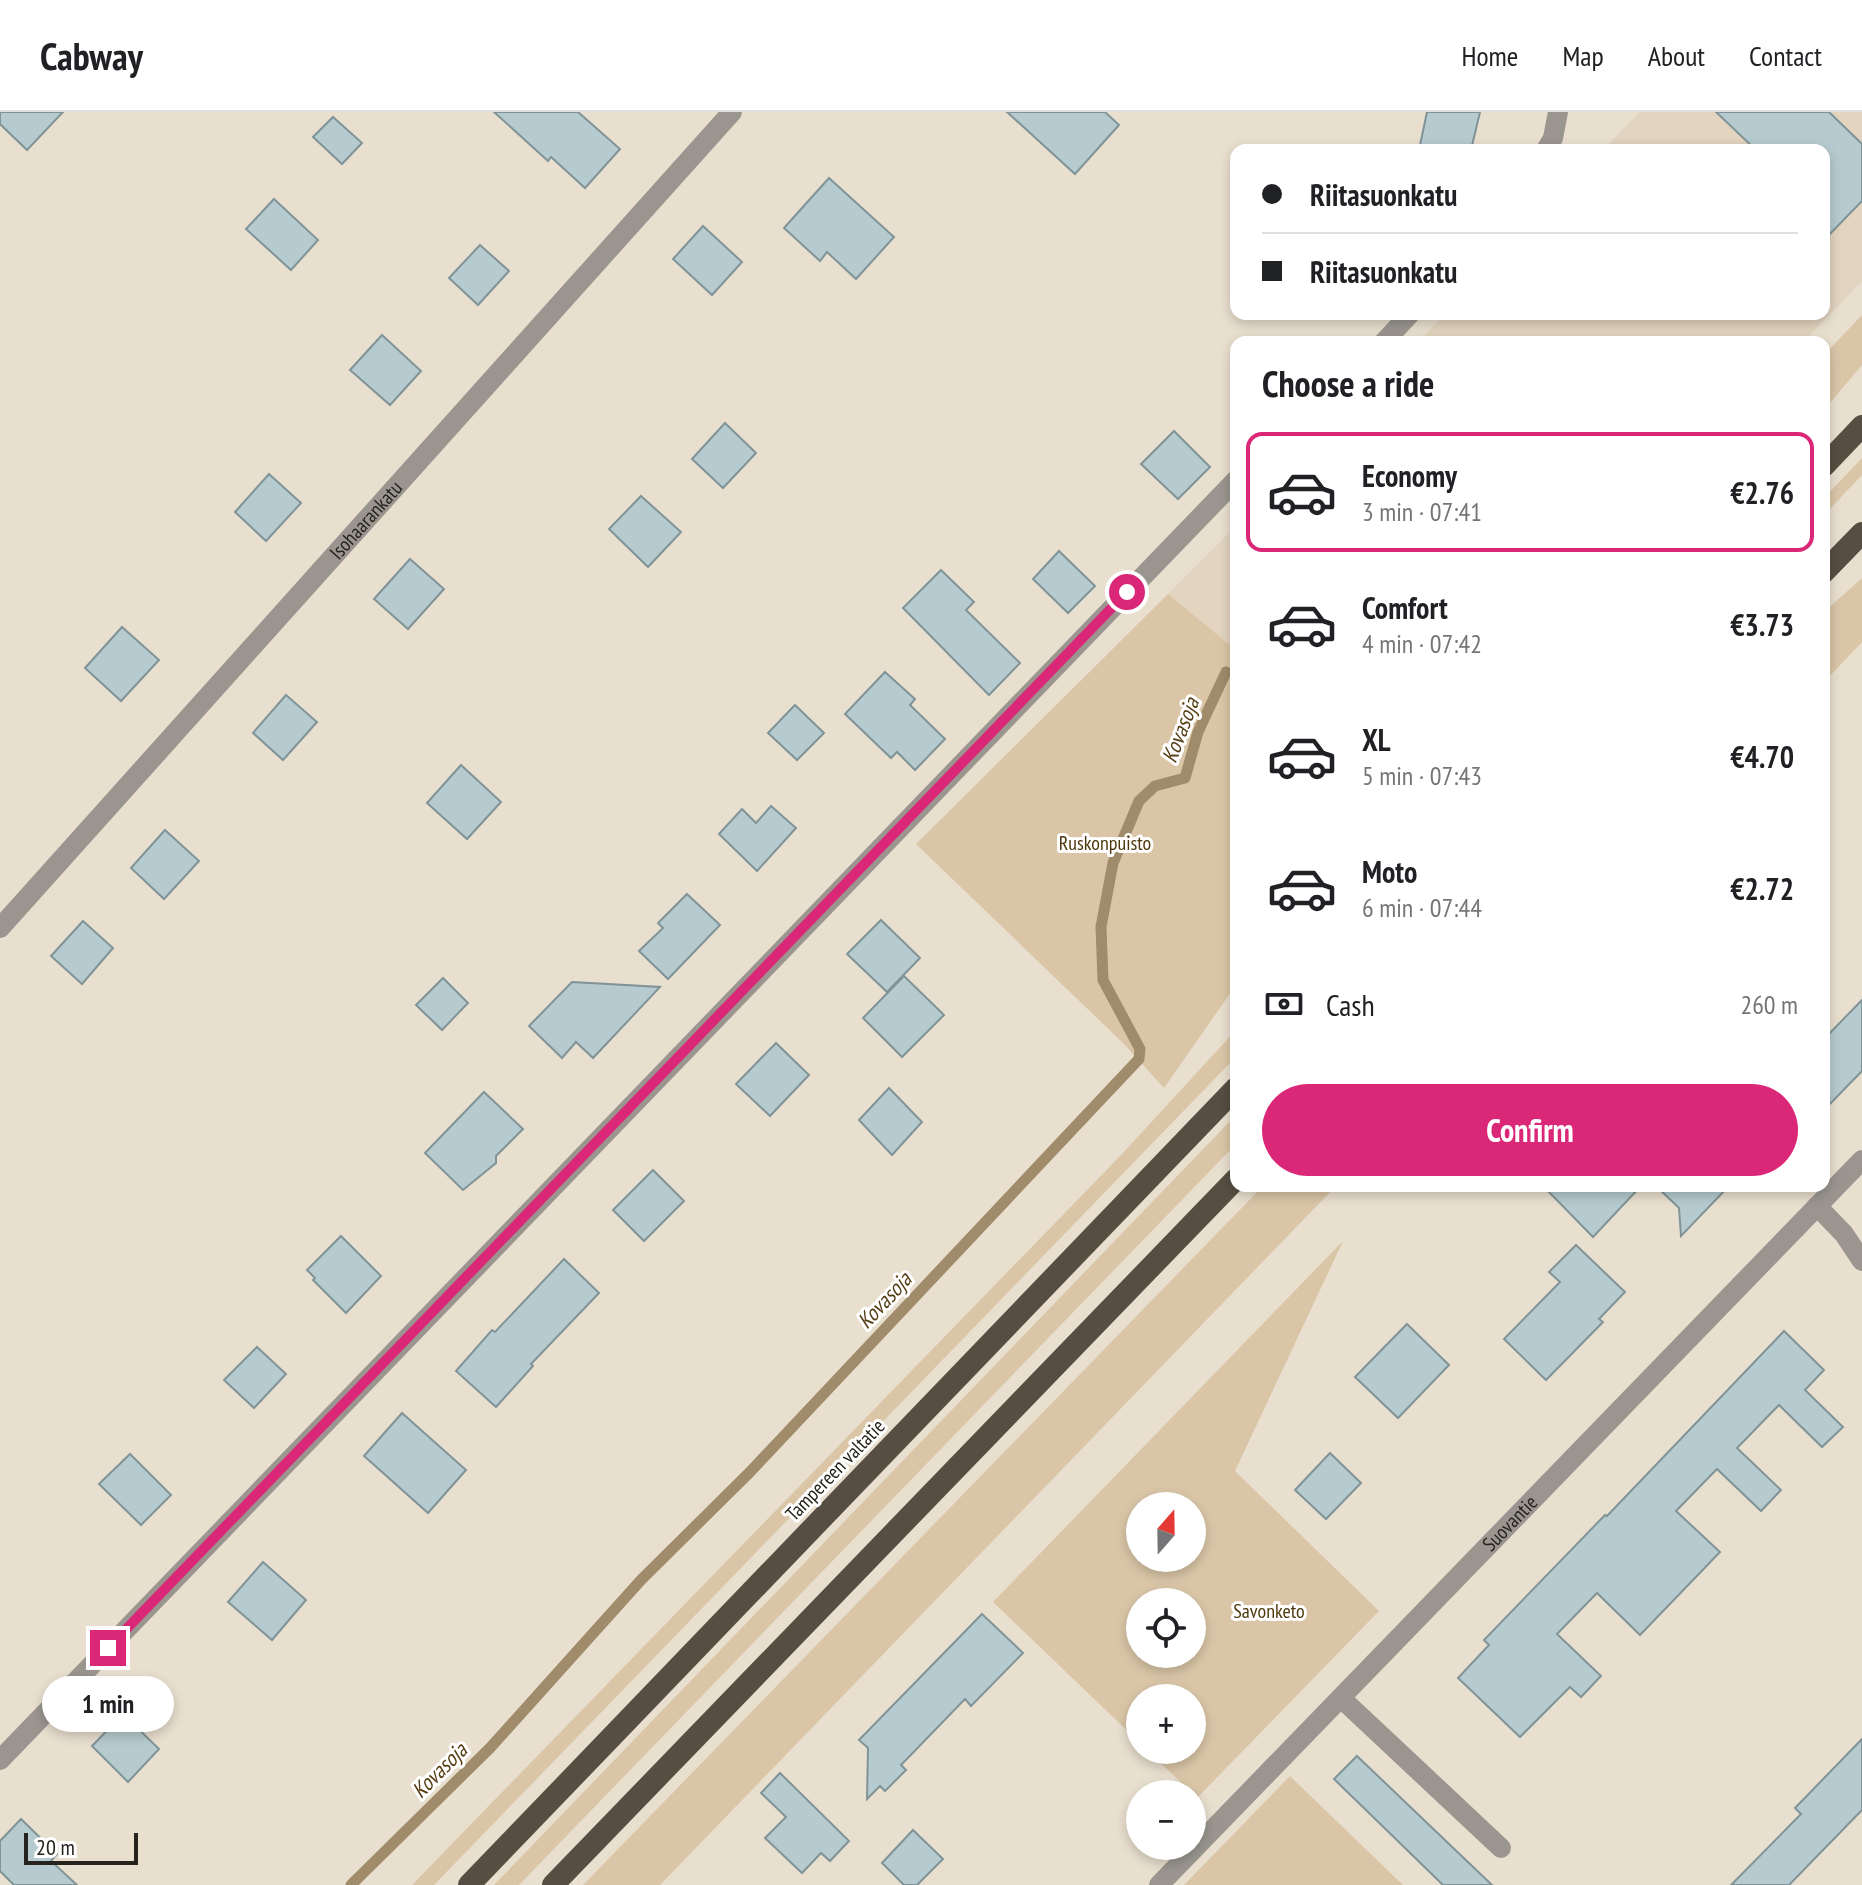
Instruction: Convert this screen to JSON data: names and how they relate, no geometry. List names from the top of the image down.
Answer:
{
  "streets": {
    "highway": ["Tampereen valtatie"],
    "street": ["Isohaarankatu", "Suovantie"]
  },
  "water": ["Kovasoja"],
  "parks": ["Ruskonpuisto", "Savonketo"],
  "scale_bar": "20 m",
  "north": "top",
  "page": {
    "header": "Cabway",
    "nav": [
      "Home",
      "Map",
      "About",
      "Contact"
    ],
    "banner": ["Riitasuonkatu", "Riitasuonkatu"],
    "heading": "Choose a ride",
    "list": [
      {
        "name": "Economy",
        "note": "3 min · 07:41",
        "value": "€2.76"
      },
      {
        "name": "Comfort",
        "note": "4 min · 07:42",
        "value": "€3.73"
      },
      {
        "name": "XL",
        "note": "5 min · 07:43",
        "value": "€4.70"
      },
      {
        "name": "Moto",
        "note": "6 min · 07:44",
        "value": "€2.72"
      }
    ],
    "pay": ["Cash", "260 m"],
    "buttons": "Confirm",
    "map_buttons": ["+", "−"],
    "bubble": "1 min",
    "scale": "20 m"
  }
}
